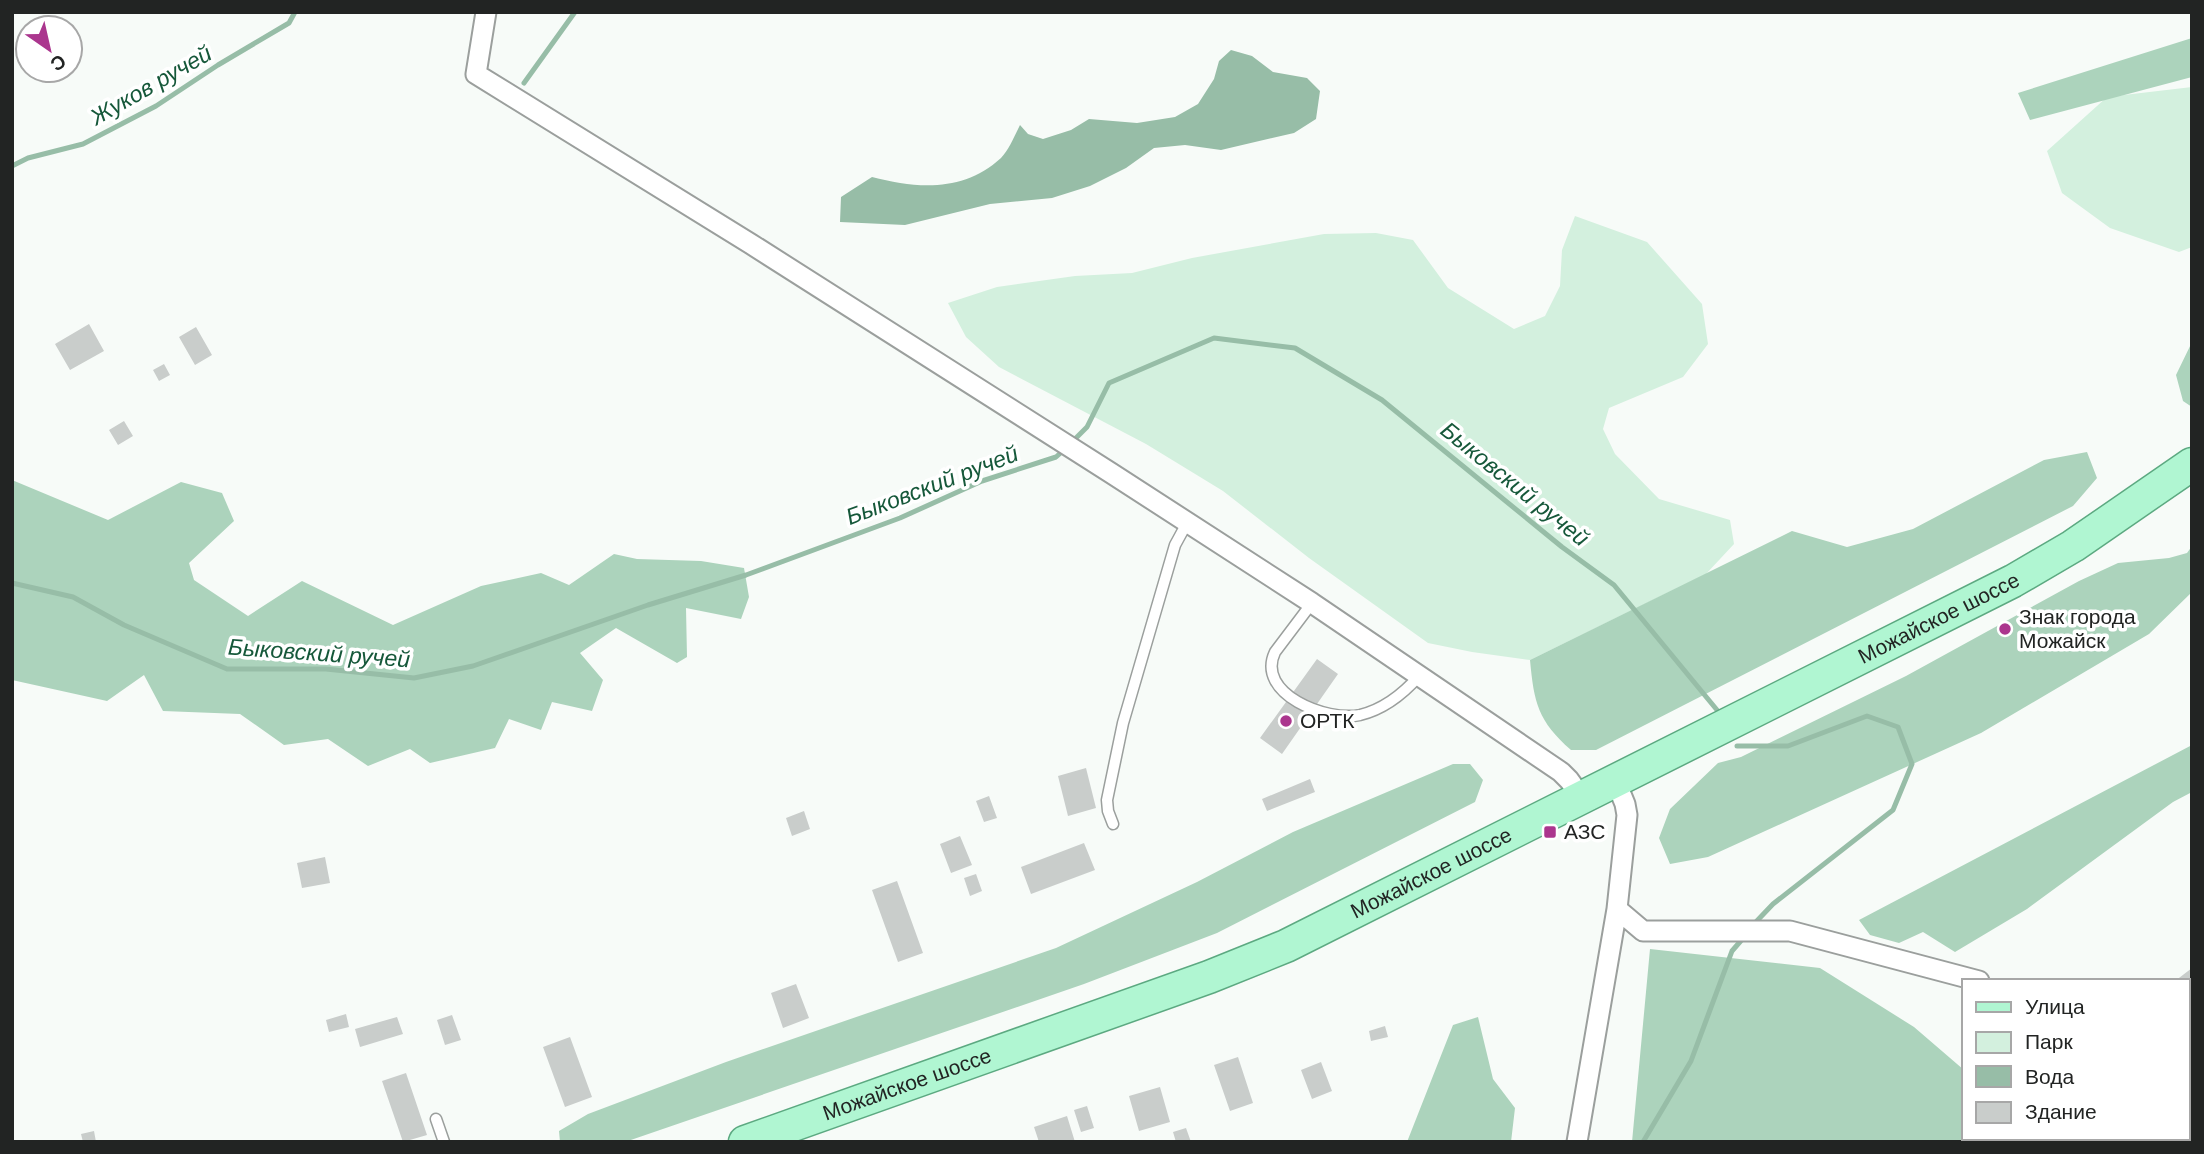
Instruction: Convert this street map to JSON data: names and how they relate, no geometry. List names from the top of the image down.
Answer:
{
  "streets": {
    "main road": ["Можайское шоссе"]
  },
  "water": ["Жуков ручей", "Быковский ручей"],
  "places": {
    "other": ["Знак города Можайск", "ОРТК"],
    "transit": ["АЗС"]
  },
  "legend": [
    "Улица",
    "Парк",
    "Вода",
    "Здание"
  ],
  "north": "bottom right"
}
